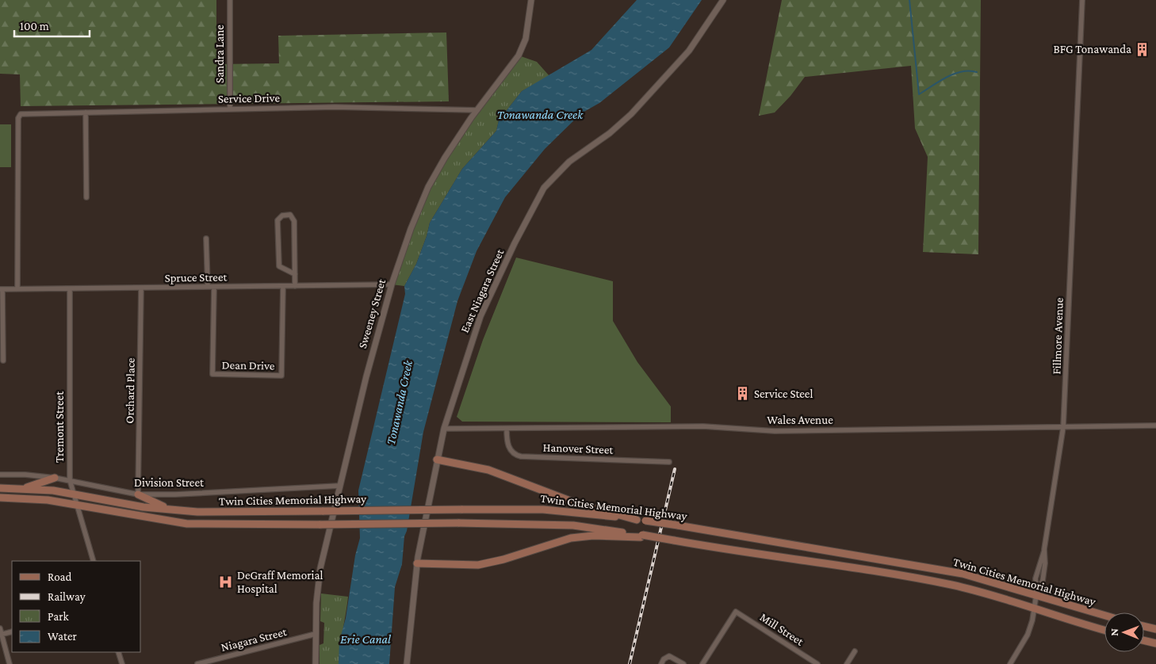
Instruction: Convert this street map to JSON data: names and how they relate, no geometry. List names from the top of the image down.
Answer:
{
  "streets": {
    "main road": ["Twin Cities Memorial Highway"],
    "street": [
      "Sandra Lane",
      "Service Drive",
      "Spruce Street",
      "East Niagara Street",
      "Sweeney Street",
      "Fillmore Avenue",
      "Dean Drive",
      "Orchard Place",
      "Wales Avenue",
      "Tremont Street",
      "Hanover Street",
      "Division Street",
      "Mill Street",
      "Niagara Street"
    ]
  },
  "crossings": [
    ["Sandra Lane", "Service Drive"],
    ["Service Drive", "Spruce Street"],
    ["Service Drive", "Sweeney Street"],
    ["Spruce Street", "Sweeney Street"],
    ["Spruce Street", "Dean Drive"],
    ["Spruce Street", "Orchard Place"],
    ["Spruce Street", "Tremont Street"],
    ["East Niagara Street", "Wales Avenue"],
    ["Sweeney Street", "Division Street"],
    ["Sweeney Street", "Niagara Street"],
    ["Fillmore Avenue", "Wales Avenue"],
    ["Fillmore Avenue", "Twin Cities Memorial Highway"],
    ["Orchard Place", "Division Street"],
    ["Wales Avenue", "Hanover Street"],
    ["Tremont Street", "Division Street"],
    ["Tremont Street", "Twin Cities Memorial Highway"]
  ],
  "water": ["Tonawanda Creek", "Erie Canal"],
  "places": {
    "building": ["BFG Tonawanda", "Service Steel"],
    "hospital": ["DeGraff Memorial Hospital"]
  },
  "legend": [
    "Road",
    "Railway",
    "Park",
    "Water"
  ],
  "scale_bar": "100 m",
  "north": "left"
}
